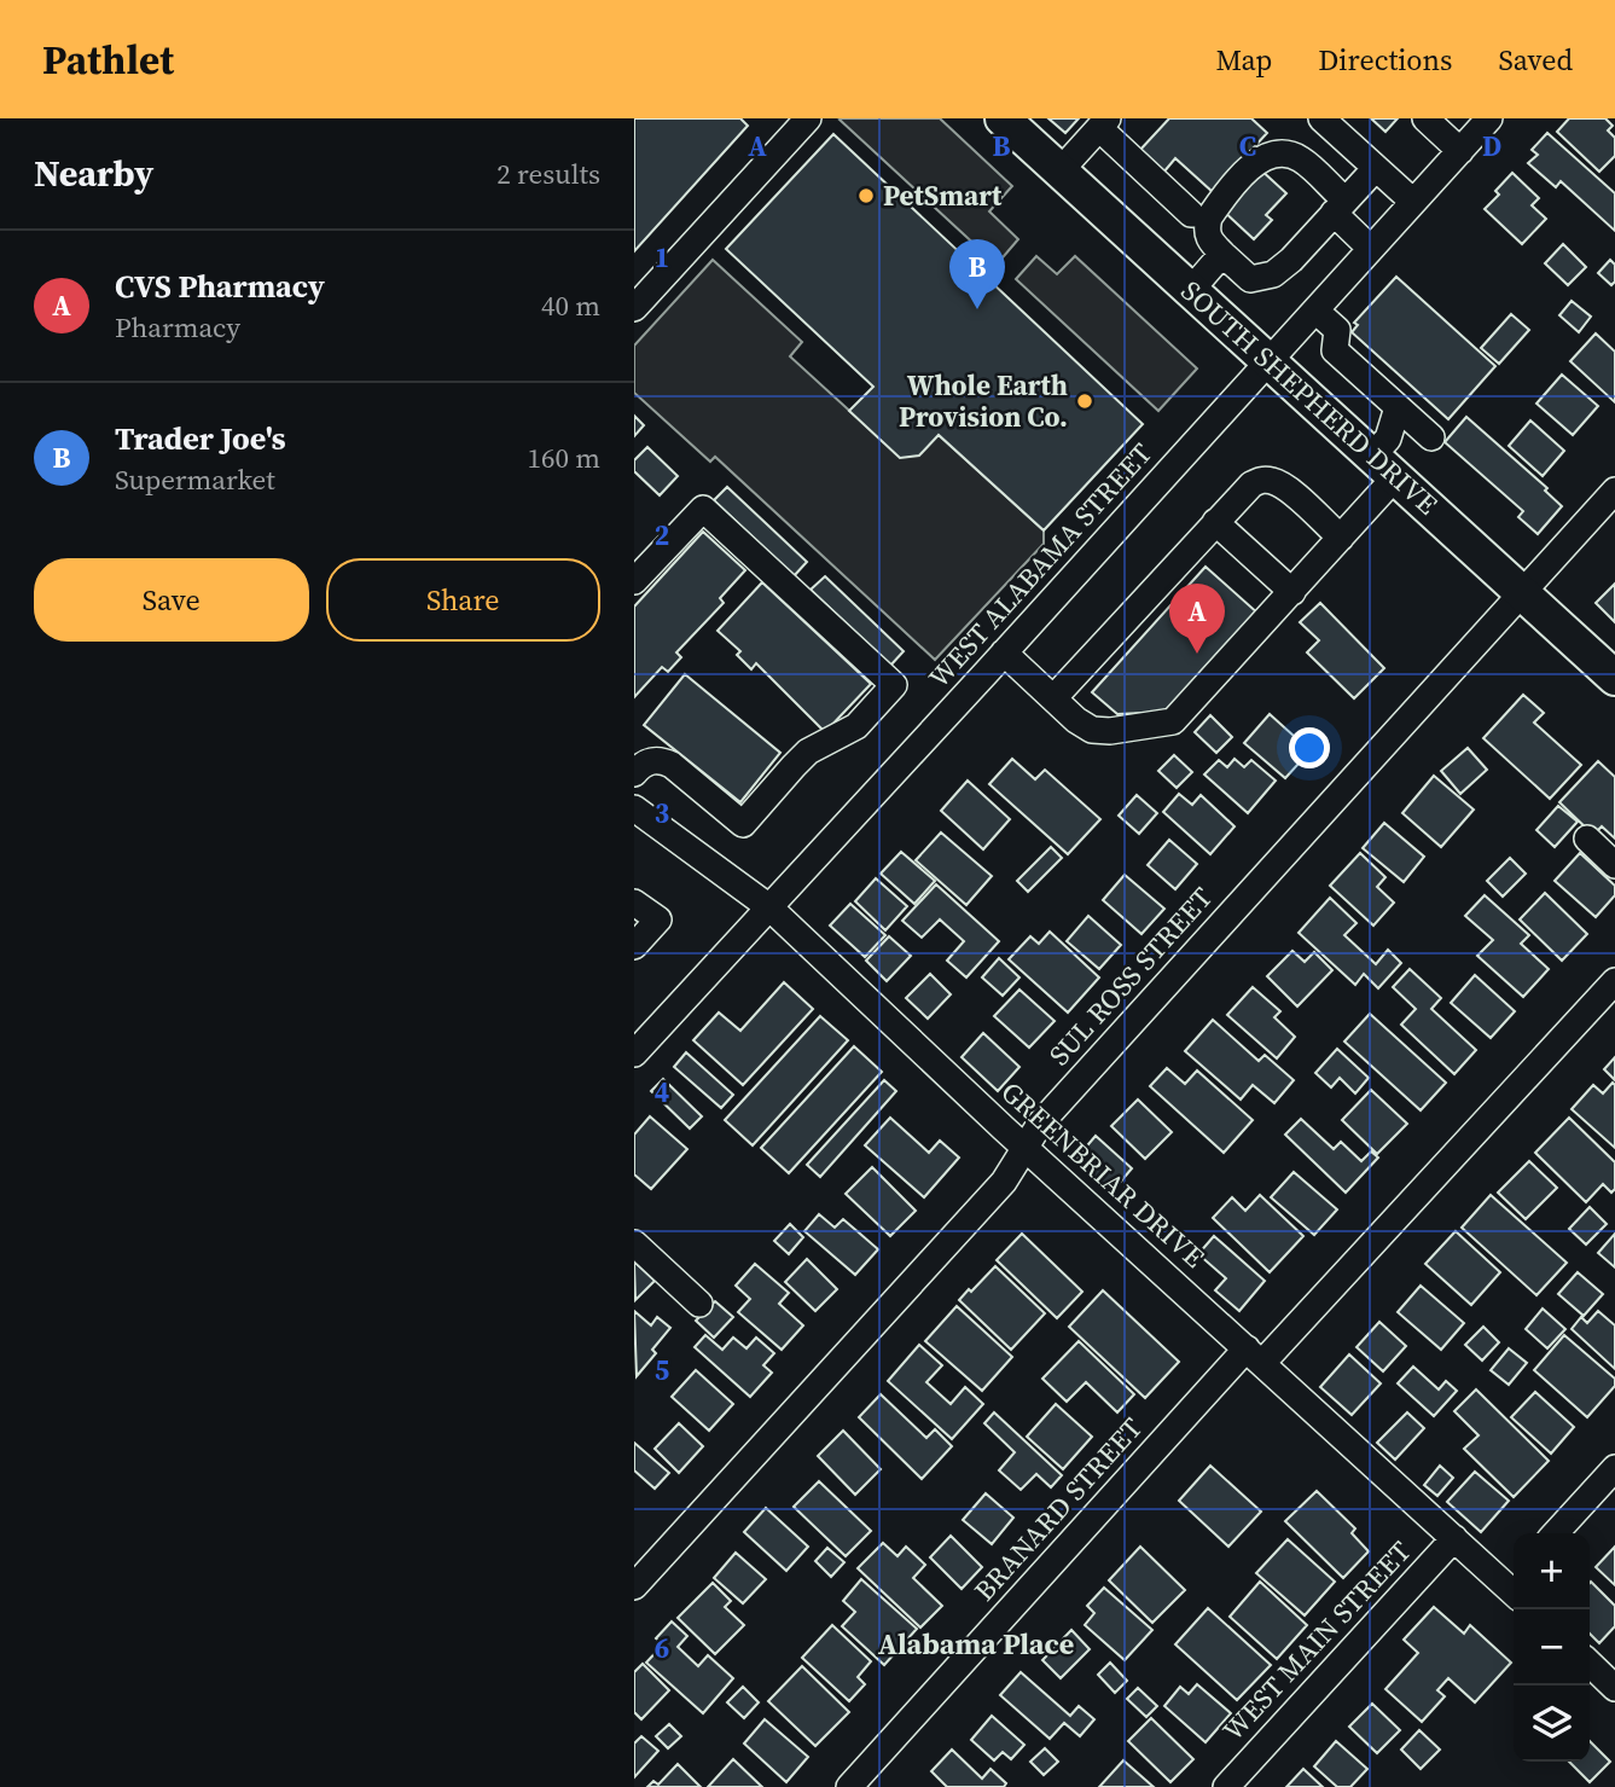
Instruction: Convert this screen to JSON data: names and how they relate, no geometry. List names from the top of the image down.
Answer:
{
  "streets": {
    "main road": ["SOUTH SHEPHERD DRIVE"],
    "street": [
      "WEST ALABAMA STREET",
      "SUL ROSS STREET",
      "GREENBRIAR DRIVE",
      "BRANARD STREET",
      "WEST MAIN STREET"
    ]
  },
  "crossings": [
    ["SOUTH SHEPHERD DRIVE", "WEST ALABAMA STREET"],
    ["SOUTH SHEPHERD DRIVE", "SUL ROSS STREET"],
    ["WEST ALABAMA STREET", "GREENBRIAR DRIVE"],
    ["SUL ROSS STREET", "GREENBRIAR DRIVE"],
    ["GREENBRIAR DRIVE", "BRANARD STREET"],
    ["GREENBRIAR DRIVE", "WEST MAIN STREET"]
  ],
  "districts": ["Alabama Place"],
  "places": ["PetSmart", "Whole Earth Provision Co."],
  "page": {
    "header": "Pathlet",
    "nav": ["Map", "Directions", "Saved"],
    "heading": ["Nearby", "2 results"],
    "list": [
      {
        "mark": "A",
        "name": "CVS Pharmacy",
        "note": "Pharmacy",
        "value": "40 m"
      },
      {
        "mark": "B",
        "name": "Trader Joe's",
        "note": "Supermarket",
        "value": "160 m"
      }
    ],
    "pins": ["B", "A"],
    "buttons": ["Save", "Share"],
    "map_buttons": ["+", "−"]
  },
  "grid": {
    "columns": [
      "A",
      "B",
      "C",
      "D"
    ],
    "rows": [
      "1",
      "2",
      "3",
      "4",
      "5",
      "6"
    ]
  }
}
